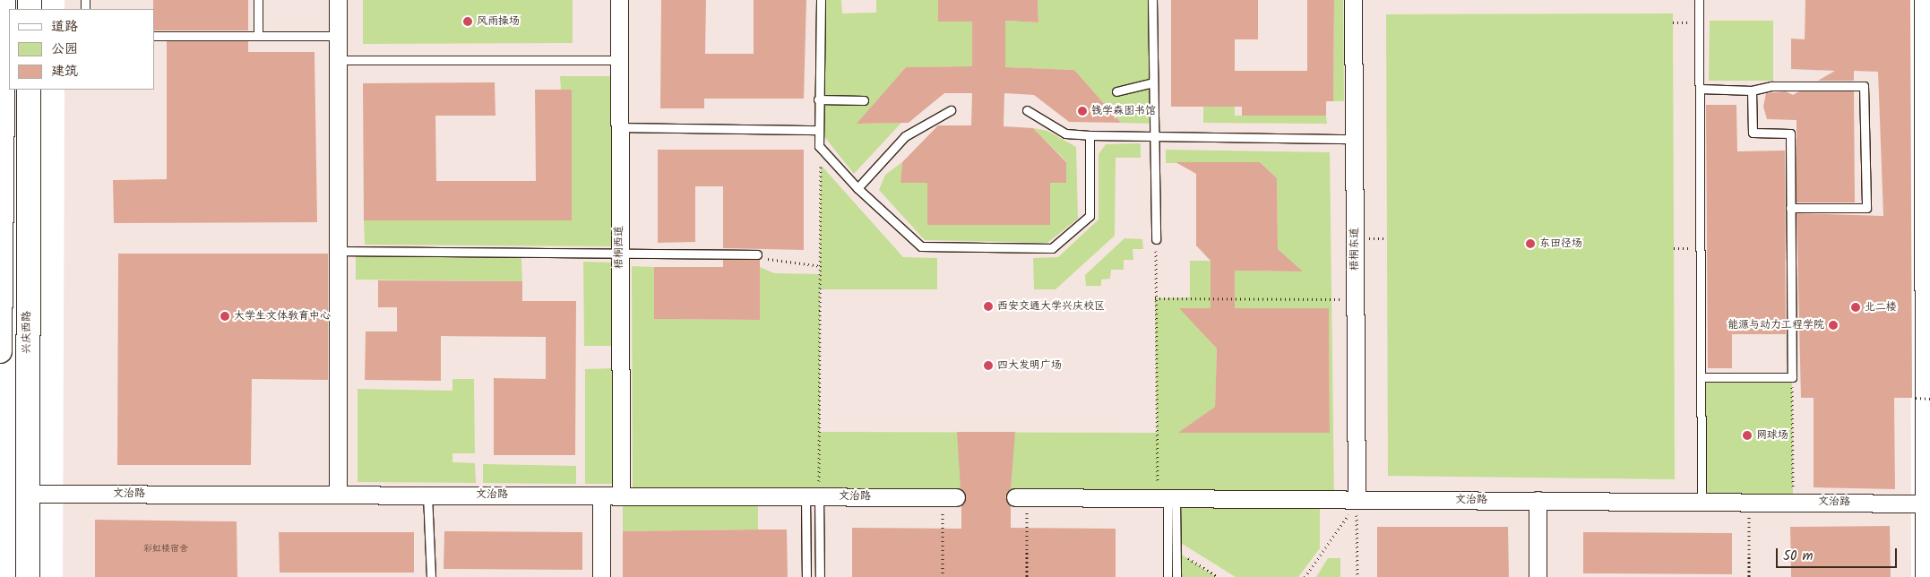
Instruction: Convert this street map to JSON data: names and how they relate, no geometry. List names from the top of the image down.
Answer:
{
  "streets": {
    "main road": ["兴庆西路"],
    "street": ["梧桐西道", "梧桐东道", "文治路"]
  },
  "crossings": [
    ["梧桐西道", "文治路"],
    ["梧桐东道", "文治路"],
    ["兴庆西路", "文治路"]
  ],
  "places": [
    "风雨操场",
    "钱学森图书馆",
    "东田径场",
    "西安交通大学兴庆校区",
    "北二楼",
    "大学生文体教育中心",
    "能源与动力工程学院",
    "四大发明广场",
    "网球场"
  ],
  "house_numbers": ["彩虹楼宿舍"],
  "legend": ["道路", "公园", "建筑"],
  "scale_bar": "50 m"
}
